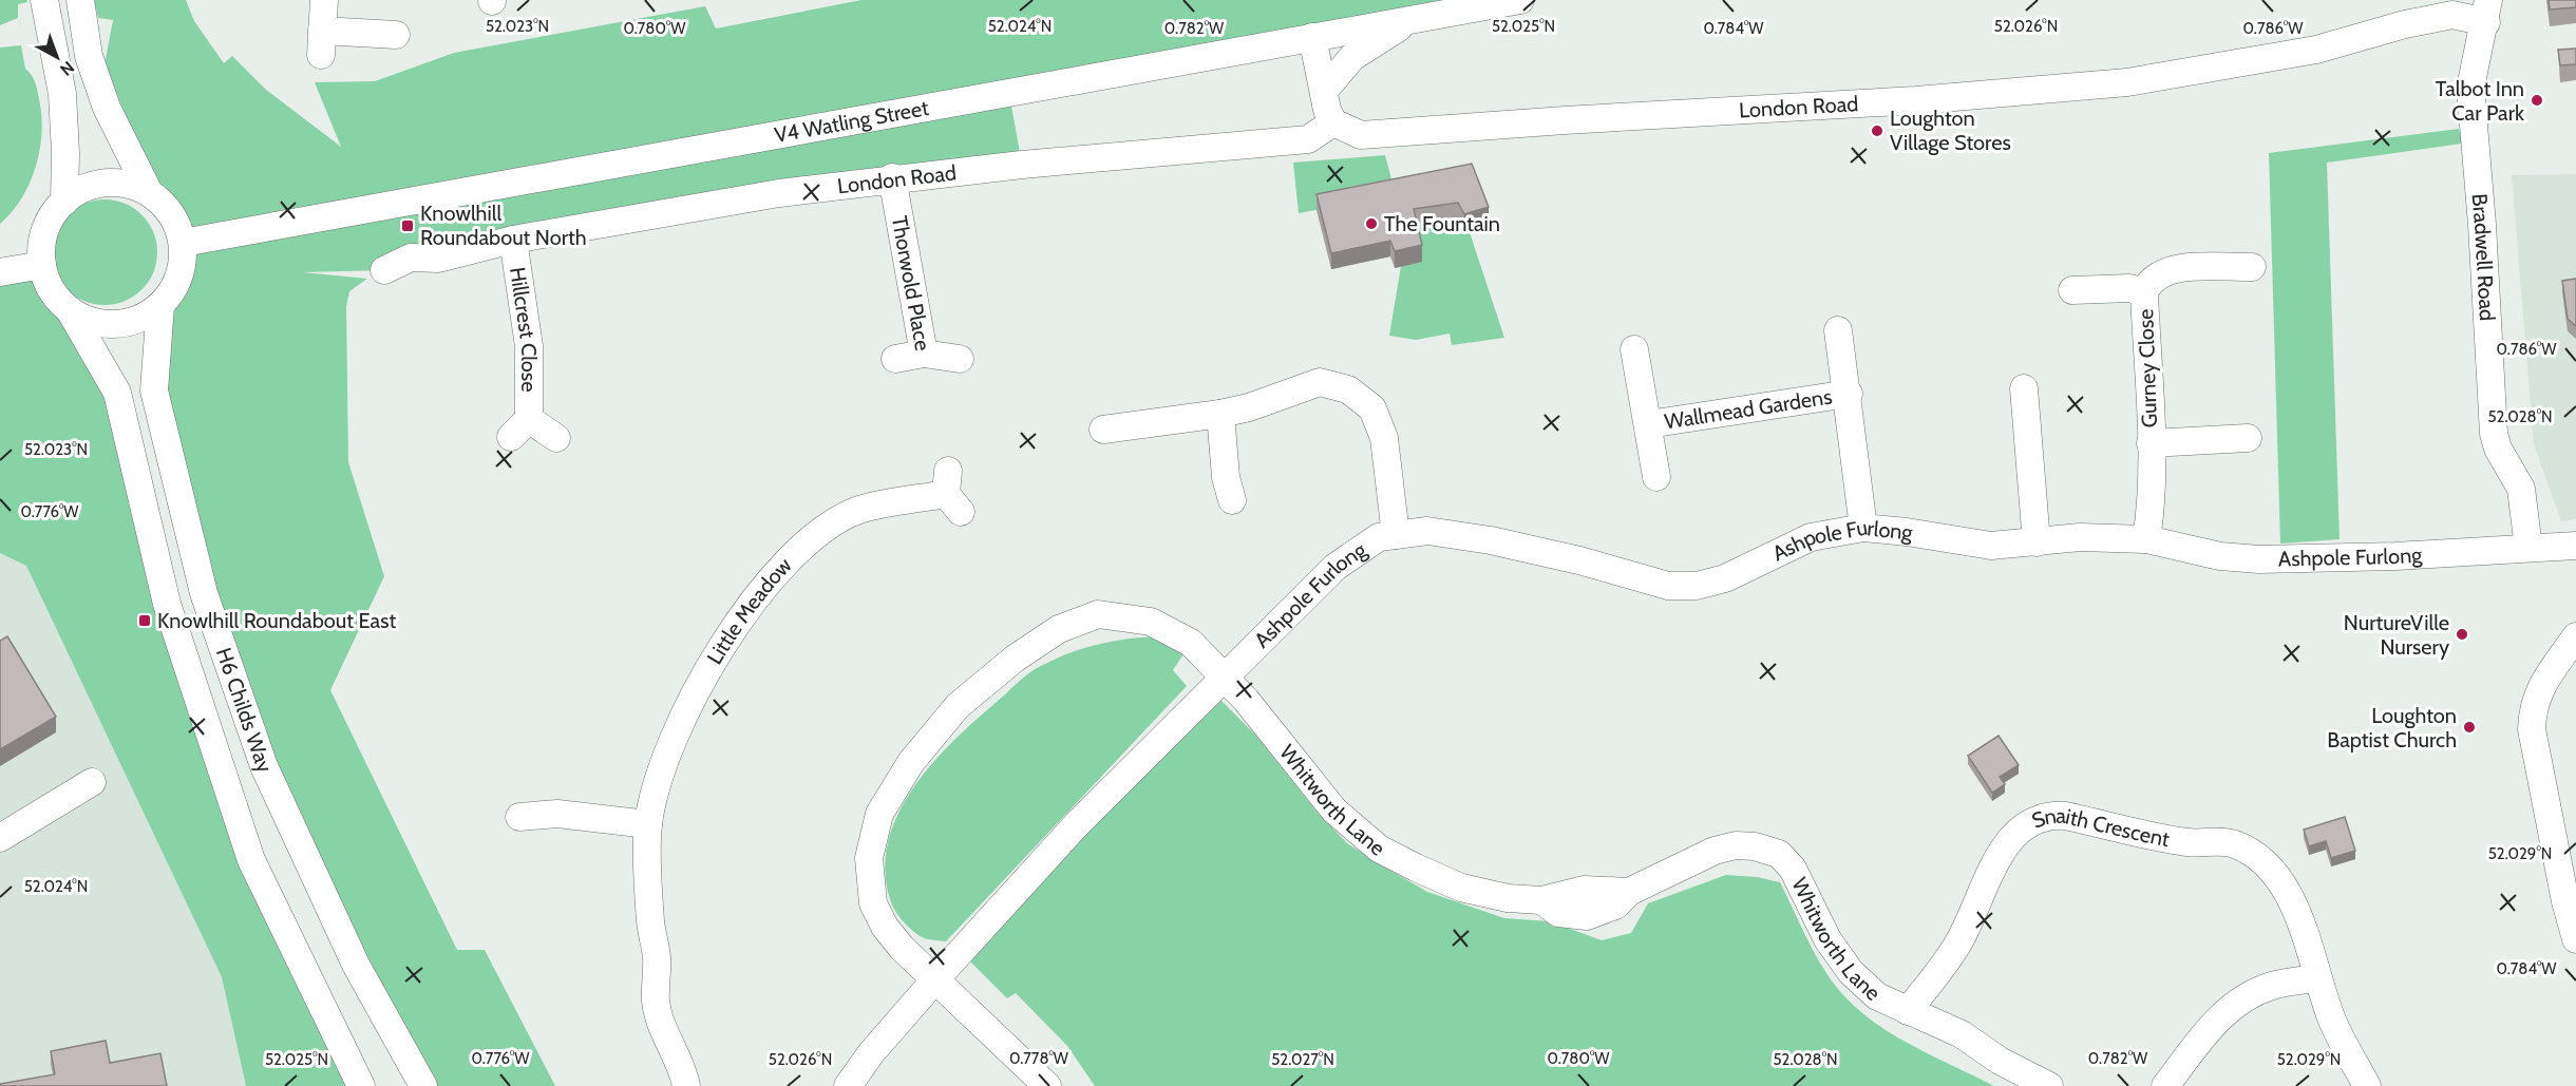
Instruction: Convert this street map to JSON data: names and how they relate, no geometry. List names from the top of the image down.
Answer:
{
  "streets": {
    "street": [
      "London Road",
      "V4 Watling Street",
      "Bradwell Road",
      "Thorwold Place",
      "Hillcrest Close",
      "Gurney Close",
      "Wallmead Gardens",
      "Ashpole Furlong",
      "Little Meadow",
      "H6 Childs Way",
      "Whitworth Lane",
      "Snaith Crescent"
    ]
  },
  "crossings": [
    ["London Road", "Bradwell Road"],
    ["London Road", "Thorwold Place"],
    ["London Road", "Hillcrest Close"],
    ["V4 Watling Street", "H6 Childs Way"],
    ["Bradwell Road", "Ashpole Furlong"],
    ["Gurney Close", "Ashpole Furlong"],
    ["Wallmead Gardens", "Ashpole Furlong"],
    ["Ashpole Furlong", "Whitworth Lane"],
    ["Whitworth Lane", "Snaith Crescent"]
  ],
  "places": {
    "other": [
      "Talbot Inn Car Park",
      "Loughton Village Stores",
      "The Fountain",
      "NurtureVille Nursery",
      "Loughton Baptist Church"
    ],
    "transit": ["Knowlhill Roundabout North", "Knowlhill Roundabout East"]
  },
  "north": "bottom right",
  "coordinates": [
    "52.023°N",
    "52.024°N",
    "52.025°N",
    "52.026°N",
    "0.780°W",
    "0.782°W",
    "0.784°W",
    "0.786°W",
    "52.028°N",
    "0.776°W",
    "52.029°N",
    "0.778°W",
    "52.027°N"
  ]
}
